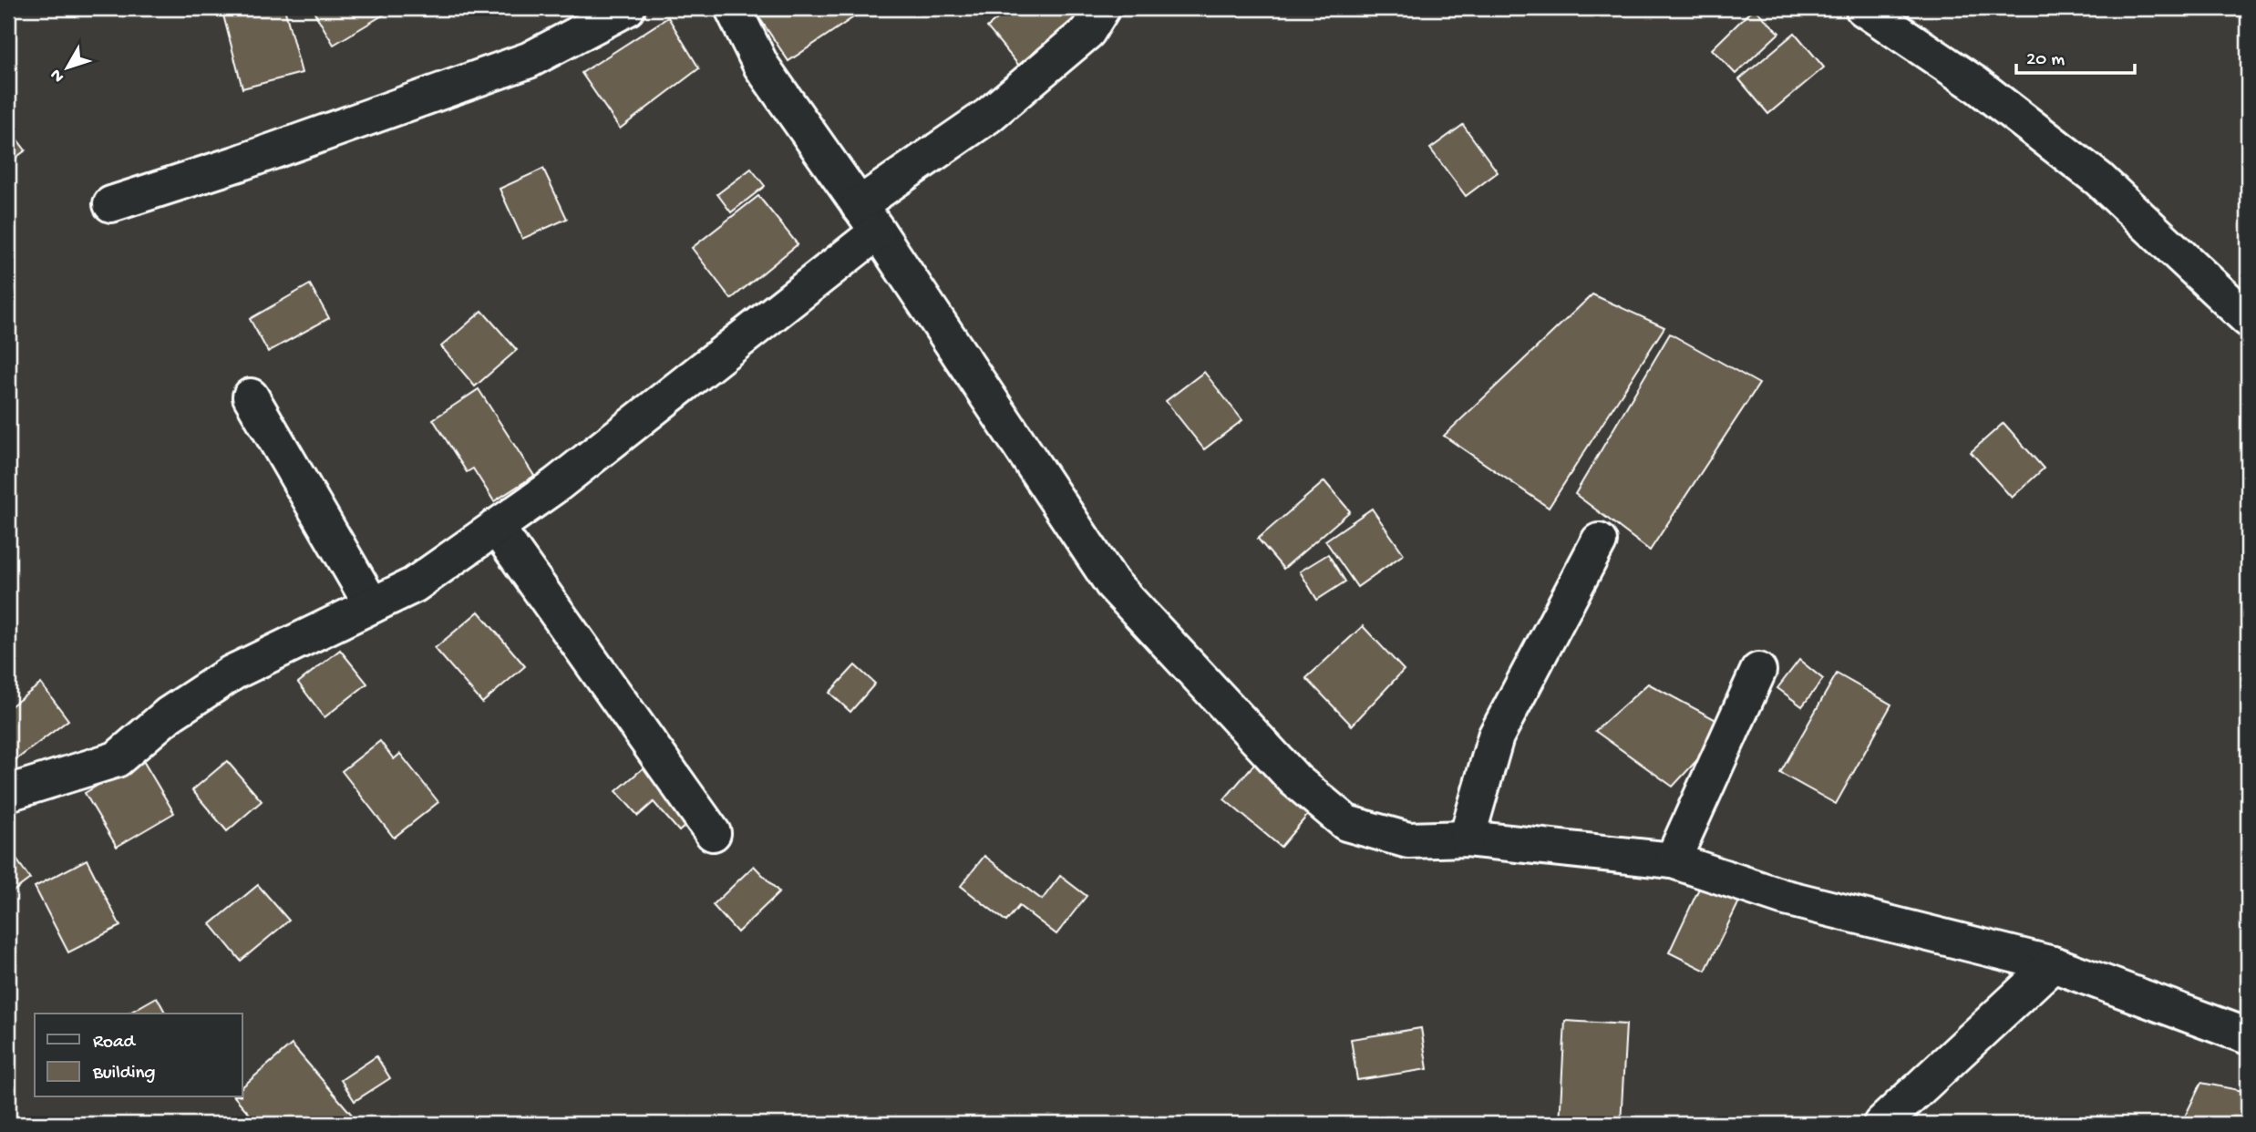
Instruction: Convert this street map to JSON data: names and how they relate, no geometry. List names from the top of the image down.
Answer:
{
  "legend": ["Road", "Building"],
  "scale_bar": "20 m",
  "north": "bottom left"
}
